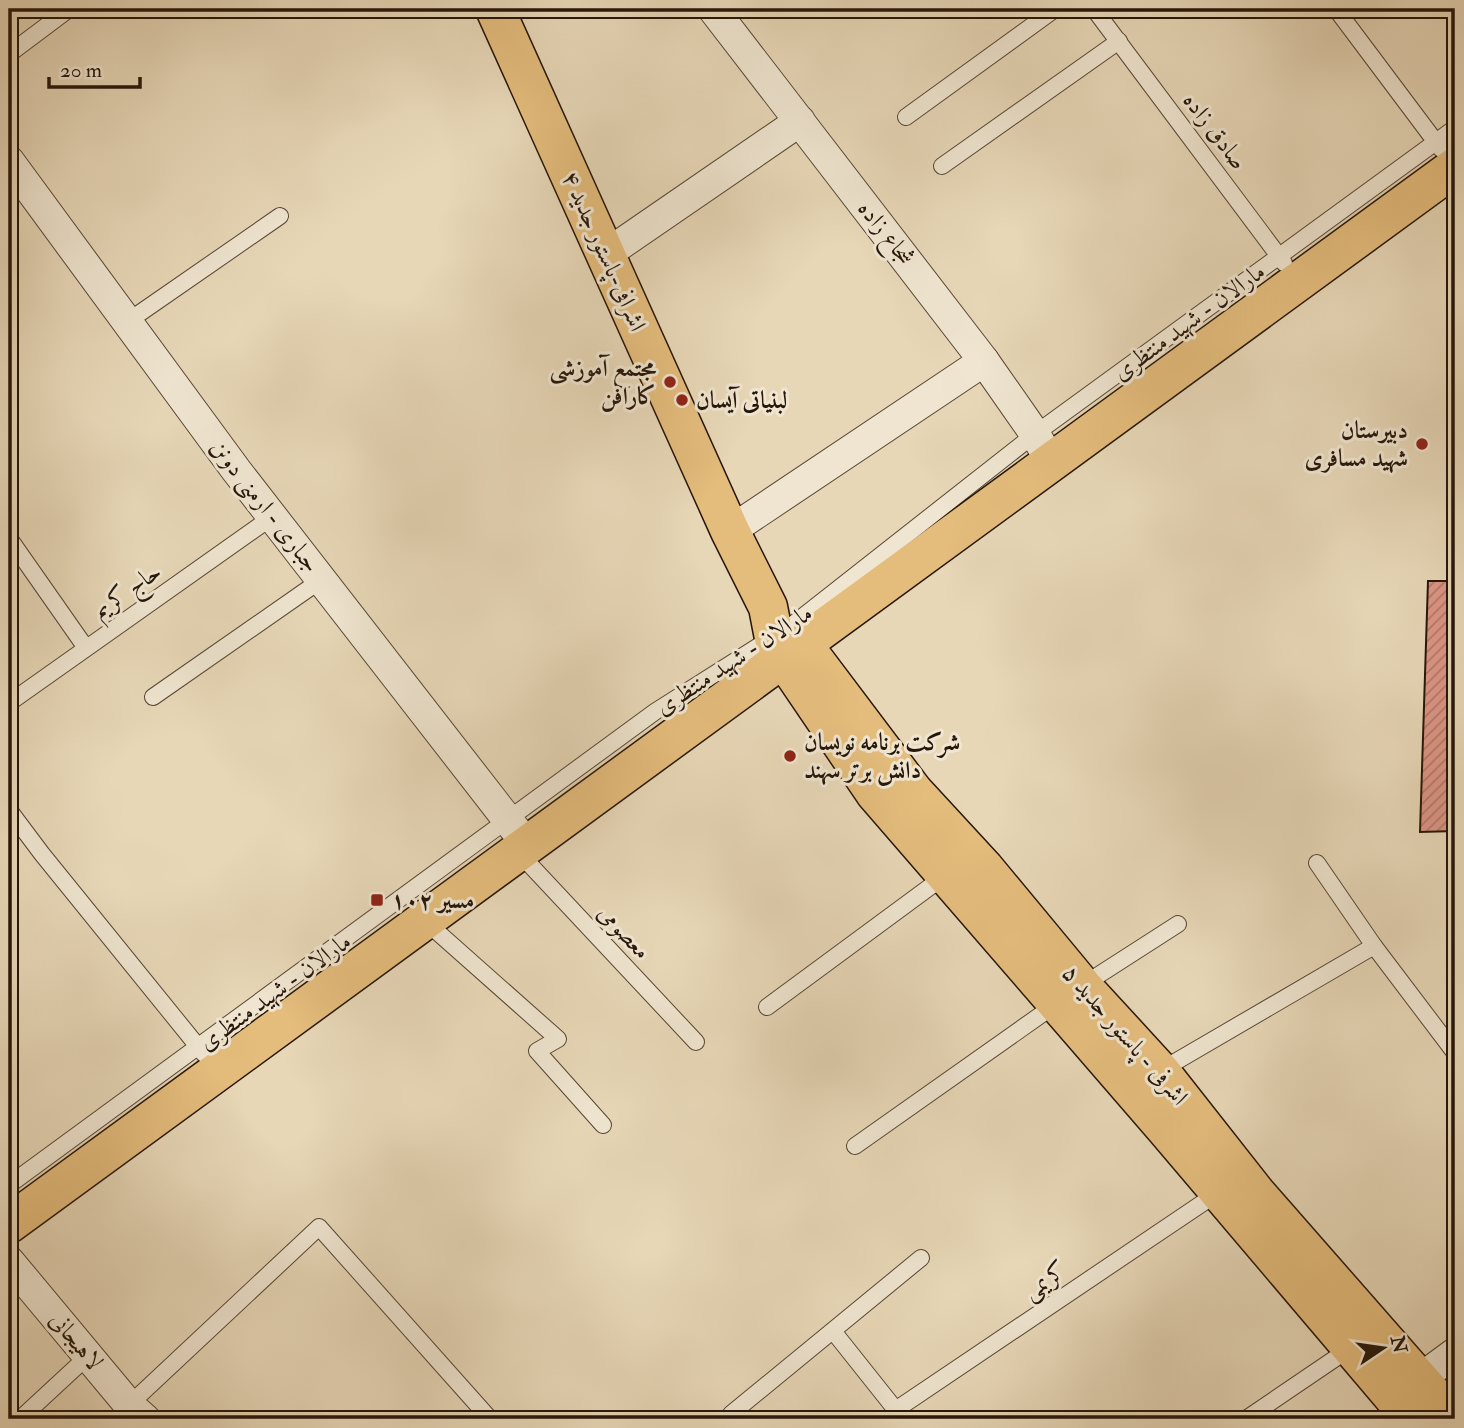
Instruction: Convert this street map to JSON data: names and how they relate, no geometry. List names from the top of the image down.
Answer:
{
  "streets": {
    "main road": ["اشرافی-پاستور جدید ۴", "مارالان - شهید منتظری", "اشرفی - پاستور جدید ۵"],
    "street": ["شجاع زاده", "جباری - ارمنی دونن", "لاهیجانی"],
    "lane": [
      "صادق زاده",
      "حاج کریم",
      "معصومی",
      "کریمی"
    ]
  },
  "crossings": [
    ["صادق زاده", "مارالان - شهید منتظری"],
    ["شجاع زاده", "مارالان - شهید منتظری"],
    ["اشرافی-پاستور جدید ۴", "مارالان - شهید منتظری"],
    ["اشرافی-پاستور جدید ۴", "اشرفی - پاستور جدید ۵"],
    ["مارالان - شهید منتظری", "جباری - ارمنی دونن"],
    ["مارالان - شهید منتظری", "معصومی"],
    ["مارالان - شهید منتظری", "اشرفی - پاستور جدید ۵"],
    ["جباری - ارمنی دونن", "حاج کریم"],
    ["جباری - ارمنی دونن", "معصومی"],
    ["اشرفی - پاستور جدید ۵", "کریمی"]
  ],
  "places": {
    "other": [
      "مجتمع آموزشی کارافن",
      "لبنیاتی آیسان",
      "دبیرستان شهید مسافری",
      "شرکت برنامه نویسان دانش برتر سهند"
    ],
    "transit": ["مسیر ۱۰۲"]
  },
  "scale_bar": "20 m",
  "north": "right"
}
